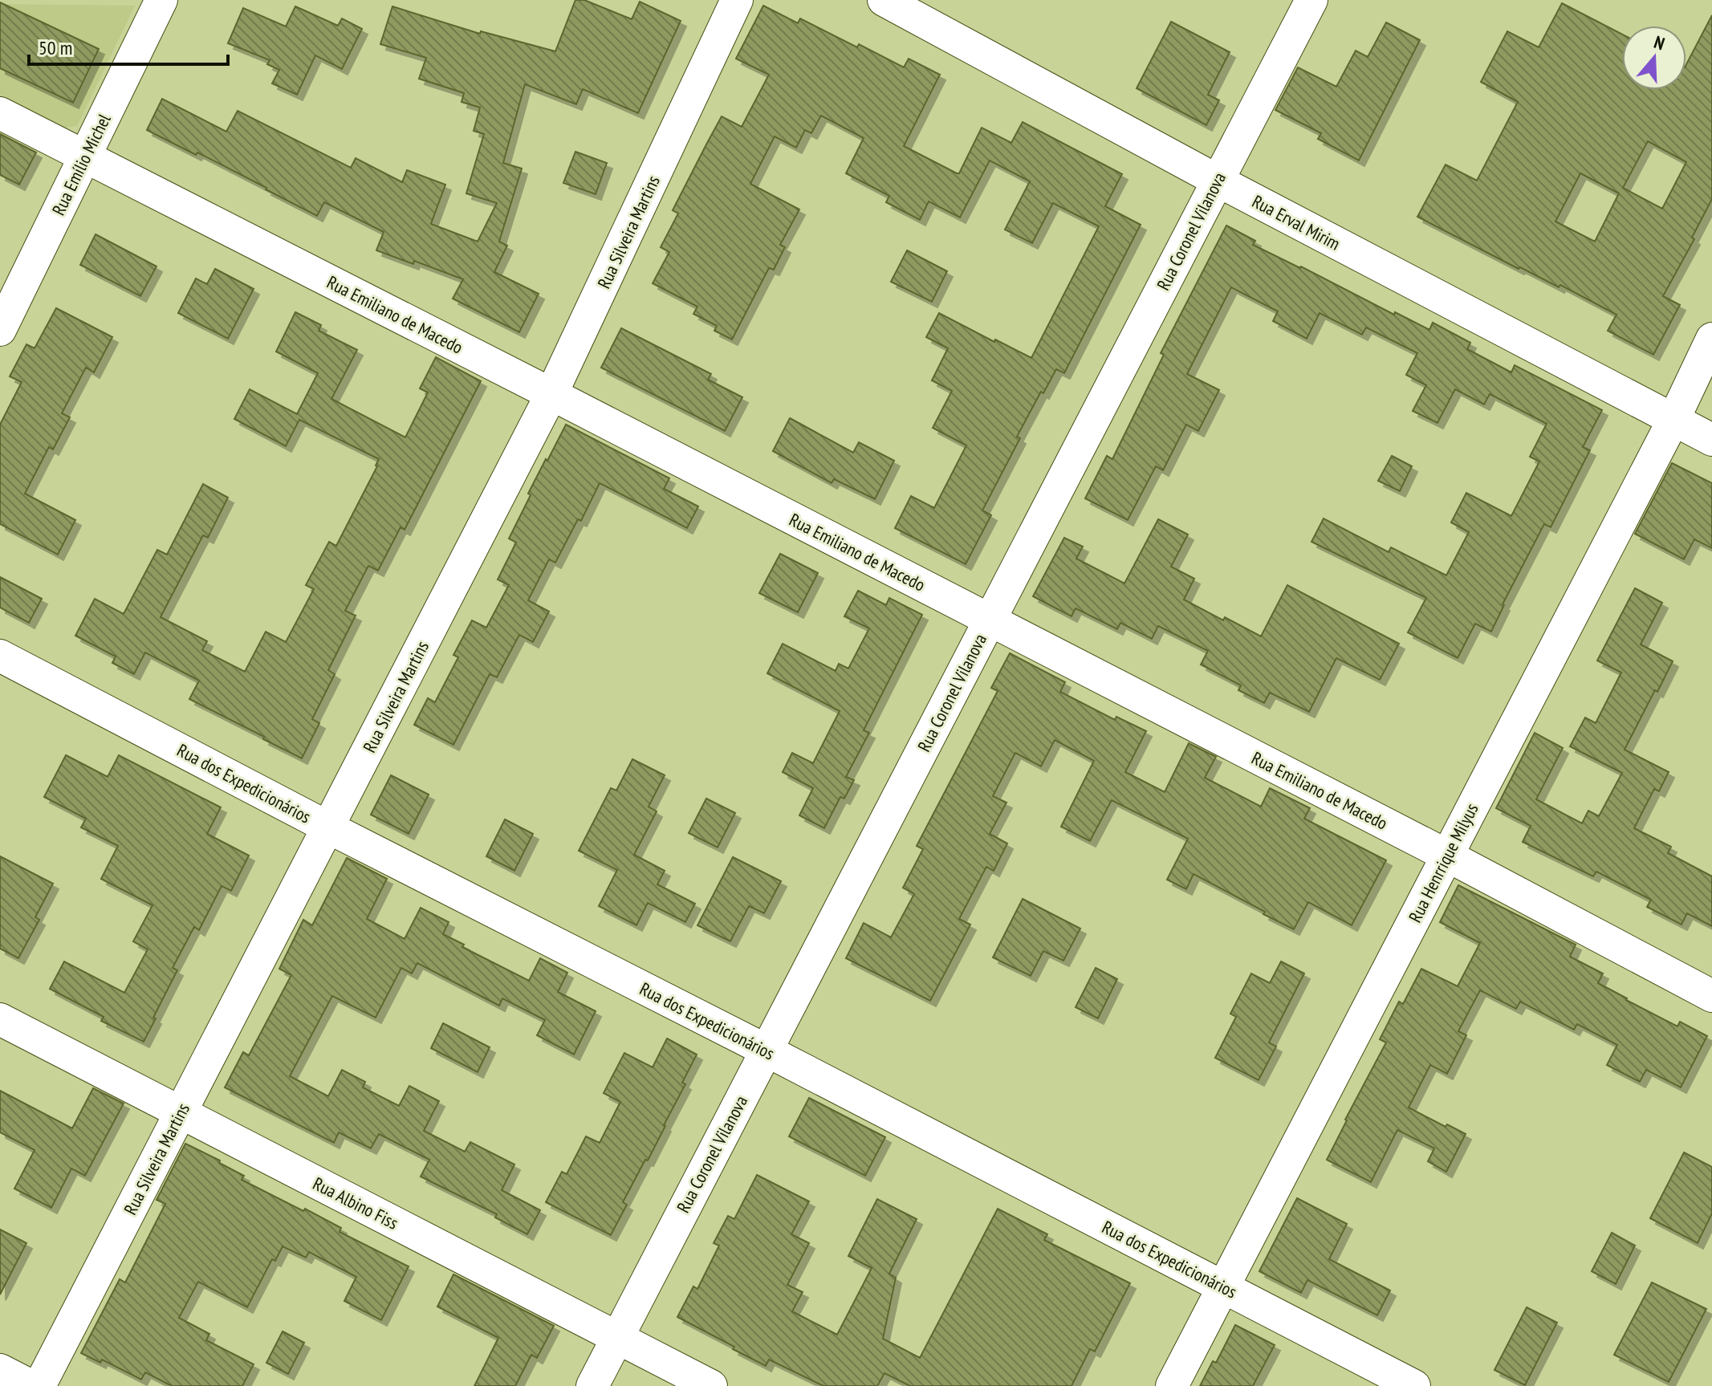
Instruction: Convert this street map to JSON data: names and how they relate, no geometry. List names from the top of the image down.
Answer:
{
  "streets": {
    "street": [
      "Rua Emílio Michel",
      "Rua Erval Mirim",
      "Rua Coronel Vilanova",
      "Rua Silveira Martins",
      "Rua Emiliano de Macedo",
      "Rua dos Expedicionários",
      "Rua Henrrique Milyus",
      "Rua Albino Fiss"
    ]
  },
  "crossings": [
    ["Rua Emílio Michel", "Rua Emiliano de Macedo"],
    ["Rua Erval Mirim", "Rua Coronel Vilanova"],
    ["Rua Erval Mirim", "Rua Henrrique Milyus"],
    ["Rua Coronel Vilanova", "Rua Emiliano de Macedo"],
    ["Rua Coronel Vilanova", "Rua dos Expedicionários"],
    ["Rua Coronel Vilanova", "Rua Albino Fiss"],
    ["Rua Silveira Martins", "Rua Emiliano de Macedo"],
    ["Rua Silveira Martins", "Rua dos Expedicionários"],
    ["Rua Silveira Martins", "Rua Albino Fiss"],
    ["Rua Emiliano de Macedo", "Rua Henrrique Milyus"],
    ["Rua dos Expedicionários", "Rua Henrrique Milyus"]
  ],
  "scale_bar": "50 m",
  "north": "top"
}
